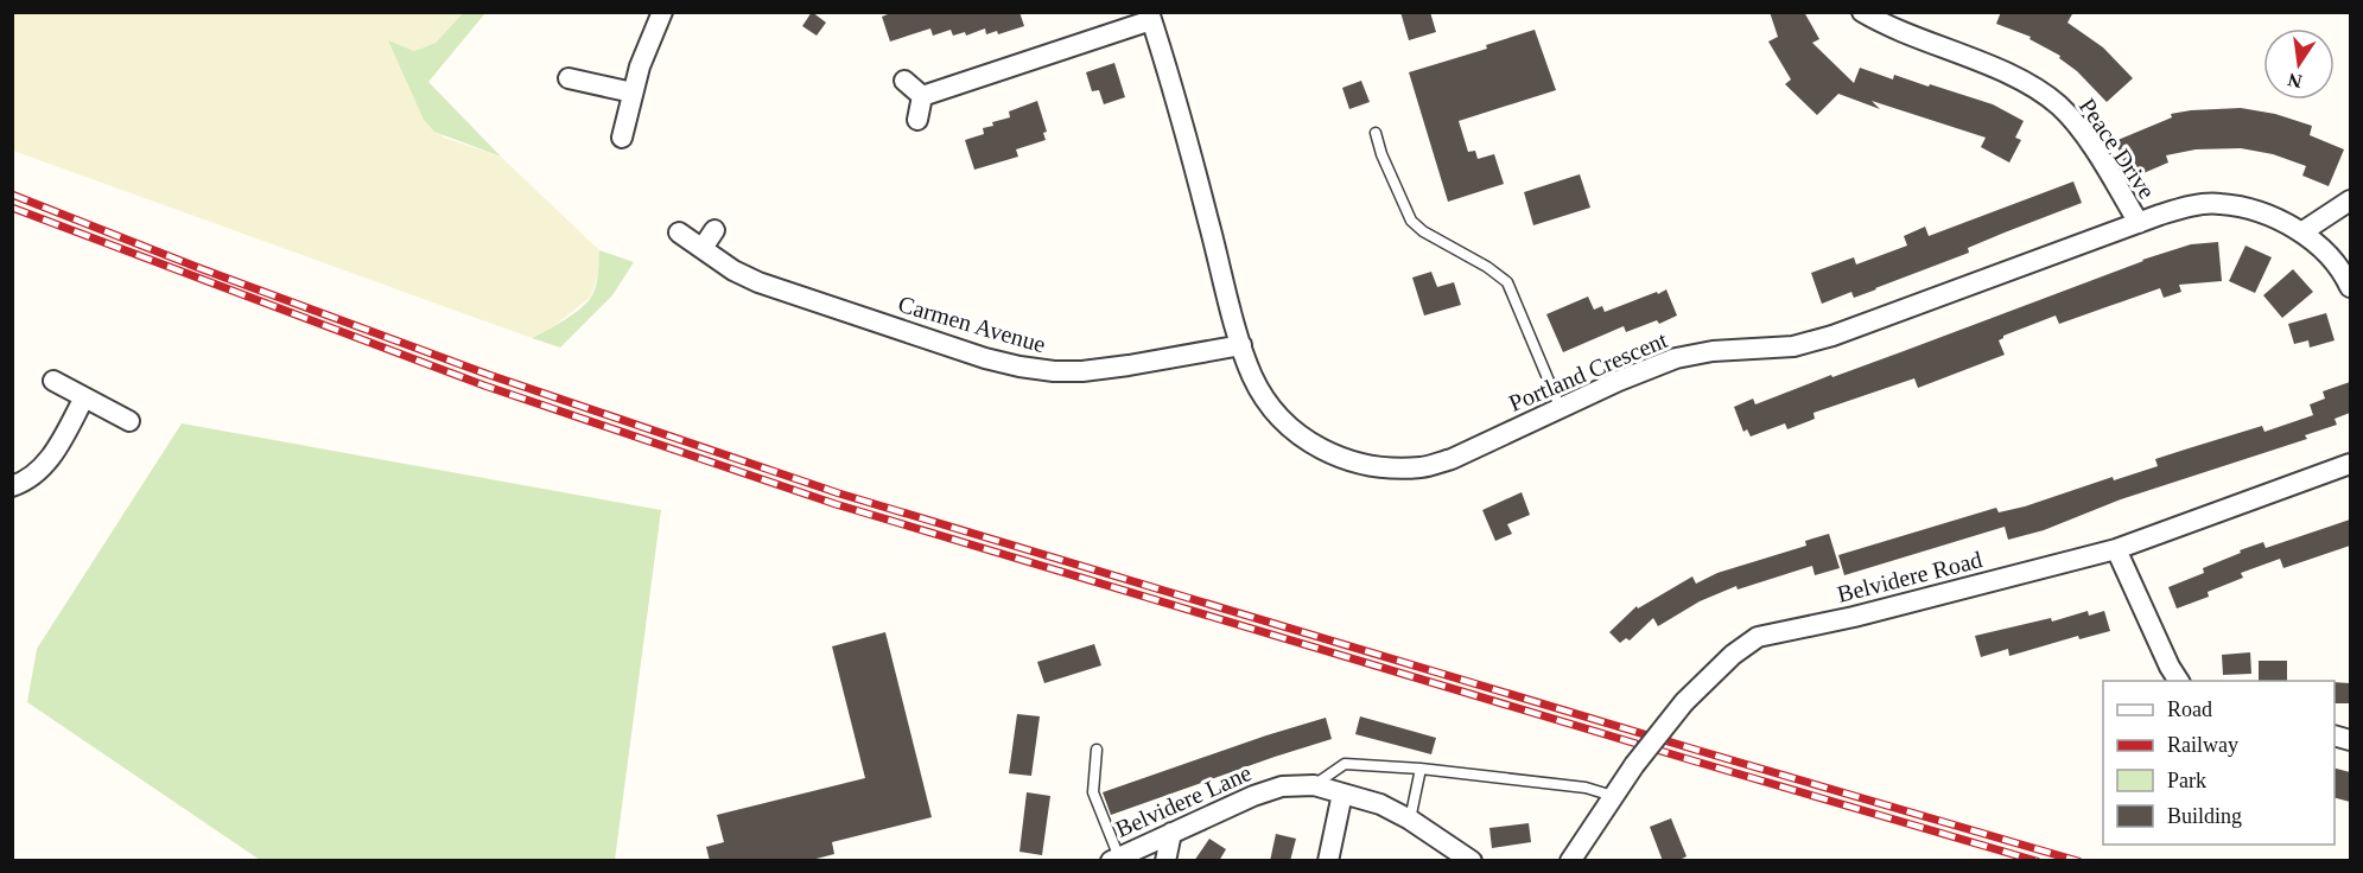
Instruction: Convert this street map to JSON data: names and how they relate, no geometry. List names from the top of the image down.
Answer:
{
  "streets": {
    "street": [
      "Peace Drive",
      "Carmen Avenue",
      "Portland Crescent",
      "Belvidere Road",
      "Belvidere Lane"
    ]
  },
  "crossings": [
    ["Peace Drive", "Portland Crescent"],
    ["Carmen Avenue", "Portland Crescent"]
  ],
  "legend": [
    "Road",
    "Railway",
    "Park",
    "Building"
  ],
  "north": "bottom"
}
